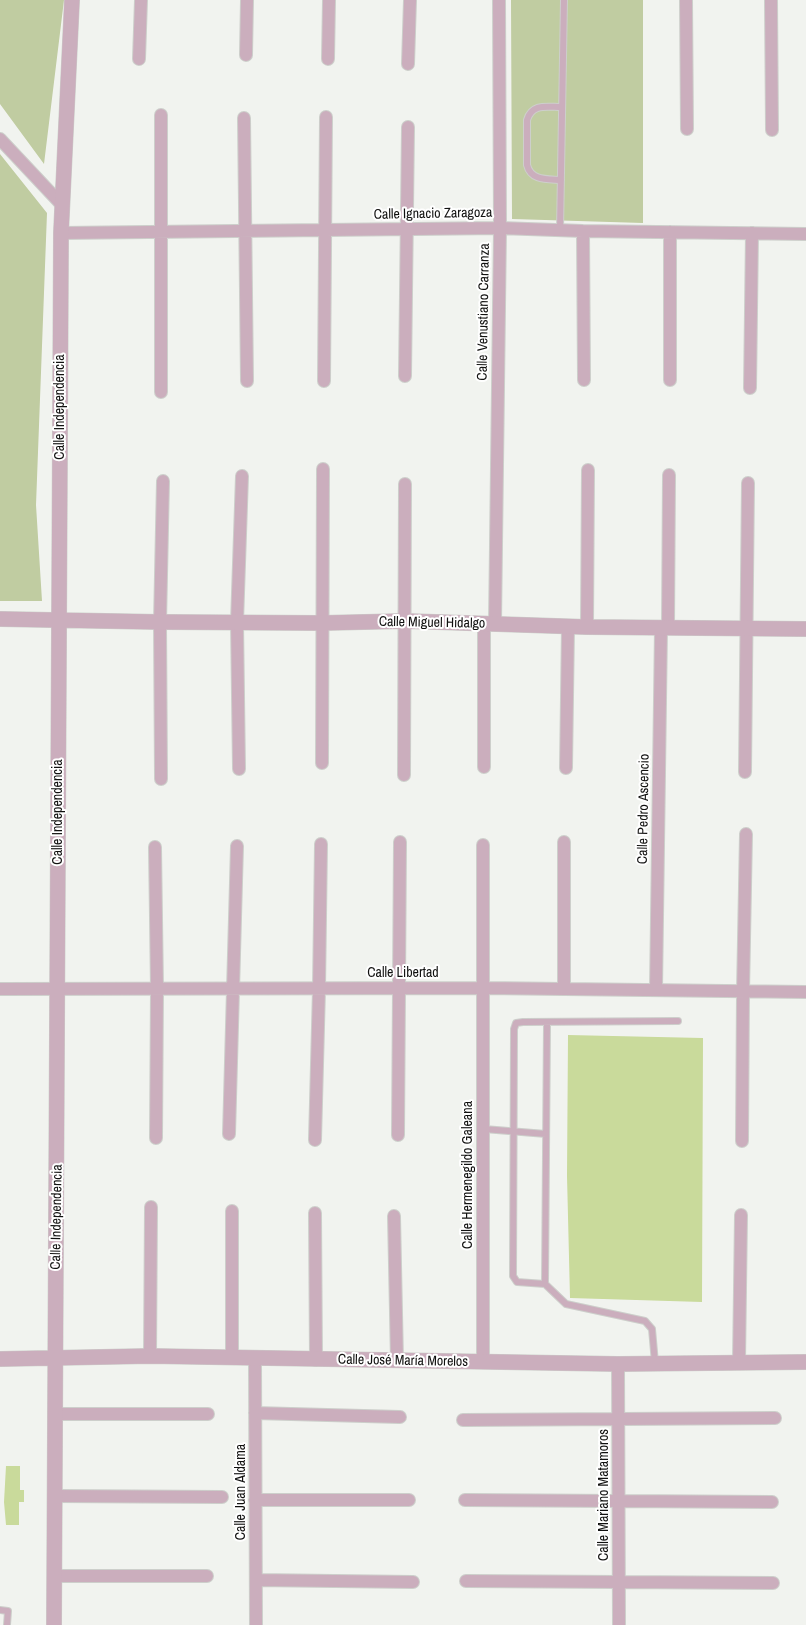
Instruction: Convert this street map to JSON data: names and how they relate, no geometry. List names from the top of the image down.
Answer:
{
  "streets": {
    "street": [
      "Calle Ignacio Zaragoza",
      "Calle Venustiano Carranza",
      "Calle Independencia",
      "Calle Miguel Hidalgo",
      "Calle Pedro Ascencio",
      "Calle Libertad",
      "Calle Hermenegildo Galeana",
      "Calle José María Morelos",
      "Calle Juan Aldama",
      "Calle Mariano Matamoros"
    ]
  },
  "crossings": [
    ["Calle Ignacio Zaragoza", "Calle Venustiano Carranza"],
    ["Calle Ignacio Zaragoza", "Calle Independencia"],
    ["Calle Venustiano Carranza", "Calle Miguel Hidalgo"],
    ["Calle Independencia", "Calle Miguel Hidalgo"],
    ["Calle Independencia", "Calle Libertad"],
    ["Calle Independencia", "Calle José María Morelos"],
    ["Calle Miguel Hidalgo", "Calle Pedro Ascencio"],
    ["Calle Pedro Ascencio", "Calle Libertad"],
    ["Calle Libertad", "Calle Hermenegildo Galeana"],
    ["Calle Hermenegildo Galeana", "Calle José María Morelos"],
    ["Calle José María Morelos", "Calle Juan Aldama"],
    ["Calle José María Morelos", "Calle Mariano Matamoros"]
  ]
}
